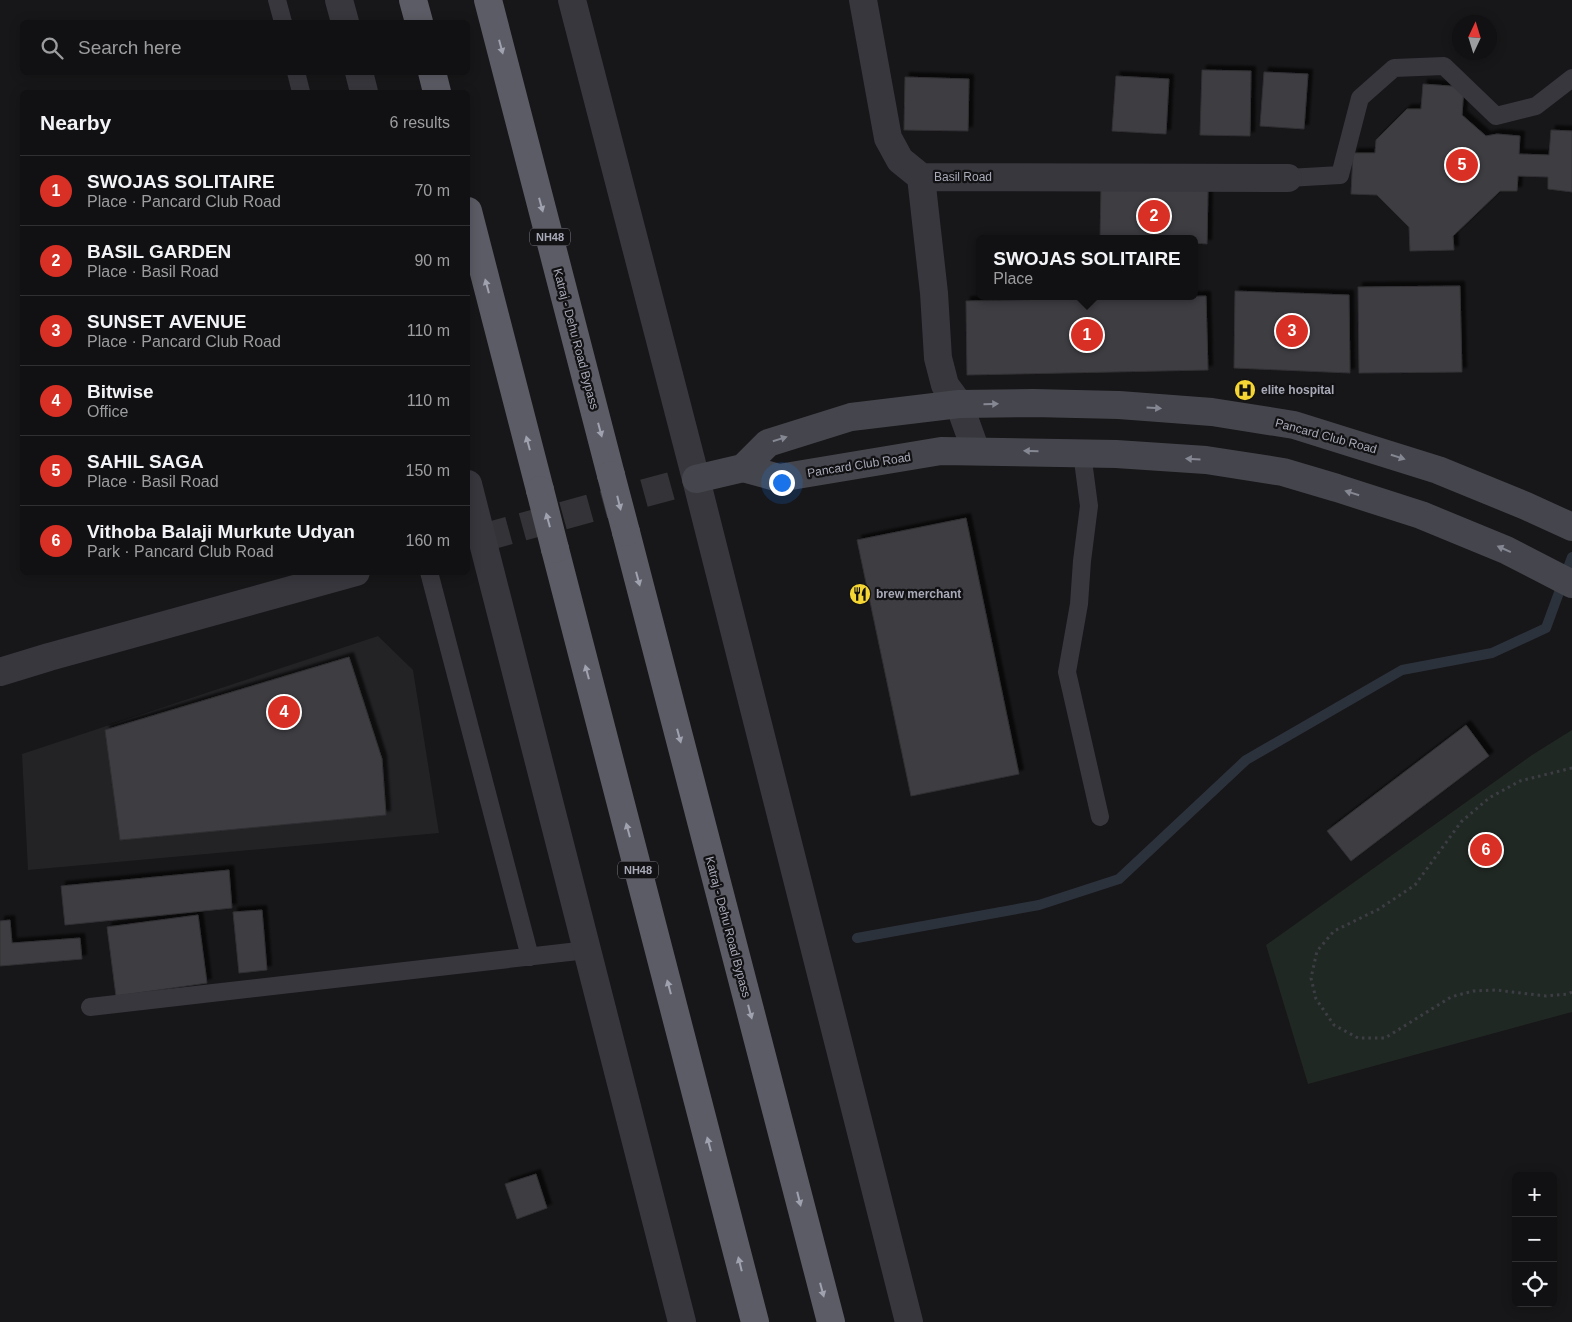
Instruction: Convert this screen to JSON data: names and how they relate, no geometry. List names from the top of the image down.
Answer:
{
  "streets": {
    "highway": ["NH48", "Katraj - Dehu Road Bypass"],
    "main road": ["Pancard Club Road"],
    "street": ["Basil Road"]
  },
  "crossings": [
    ["Basil Road", "Pancard Club Road"]
  ],
  "places": {
    "hospital": ["elite hospital"],
    "restaurant": ["brew merchant"]
  },
  "north": "top",
  "page": {
    "search": "Search here",
    "heading": ["Nearby", "6 results"],
    "pins": [
      "5",
      "2",
      "3",
      "1",
      "4",
      "6"
    ],
    "list": [
      {
        "mark": "1",
        "name": "SWOJAS SOLITAIRE",
        "note": "Place · Pancard Club Road",
        "value": "70 m"
      },
      {
        "mark": "2",
        "name": "BASIL GARDEN",
        "note": "Place · Basil Road",
        "value": "90 m"
      },
      {
        "mark": "3",
        "name": "SUNSET AVENUE",
        "note": "Place · Pancard Club Road",
        "value": "110 m"
      },
      {
        "mark": "4",
        "name": "Bitwise",
        "note": "Office",
        "value": "110 m"
      },
      {
        "mark": "5",
        "name": "SAHIL SAGA",
        "note": "Place · Basil Road",
        "value": "150 m"
      },
      {
        "mark": "6",
        "name": "Vithoba Balaji Murkute Udyan",
        "note": "Park · Pancard Club Road",
        "value": "160 m"
      }
    ],
    "popup": ["SWOJAS SOLITAIRE", "Place"],
    "map_buttons": ["+", "−"]
  }
}
